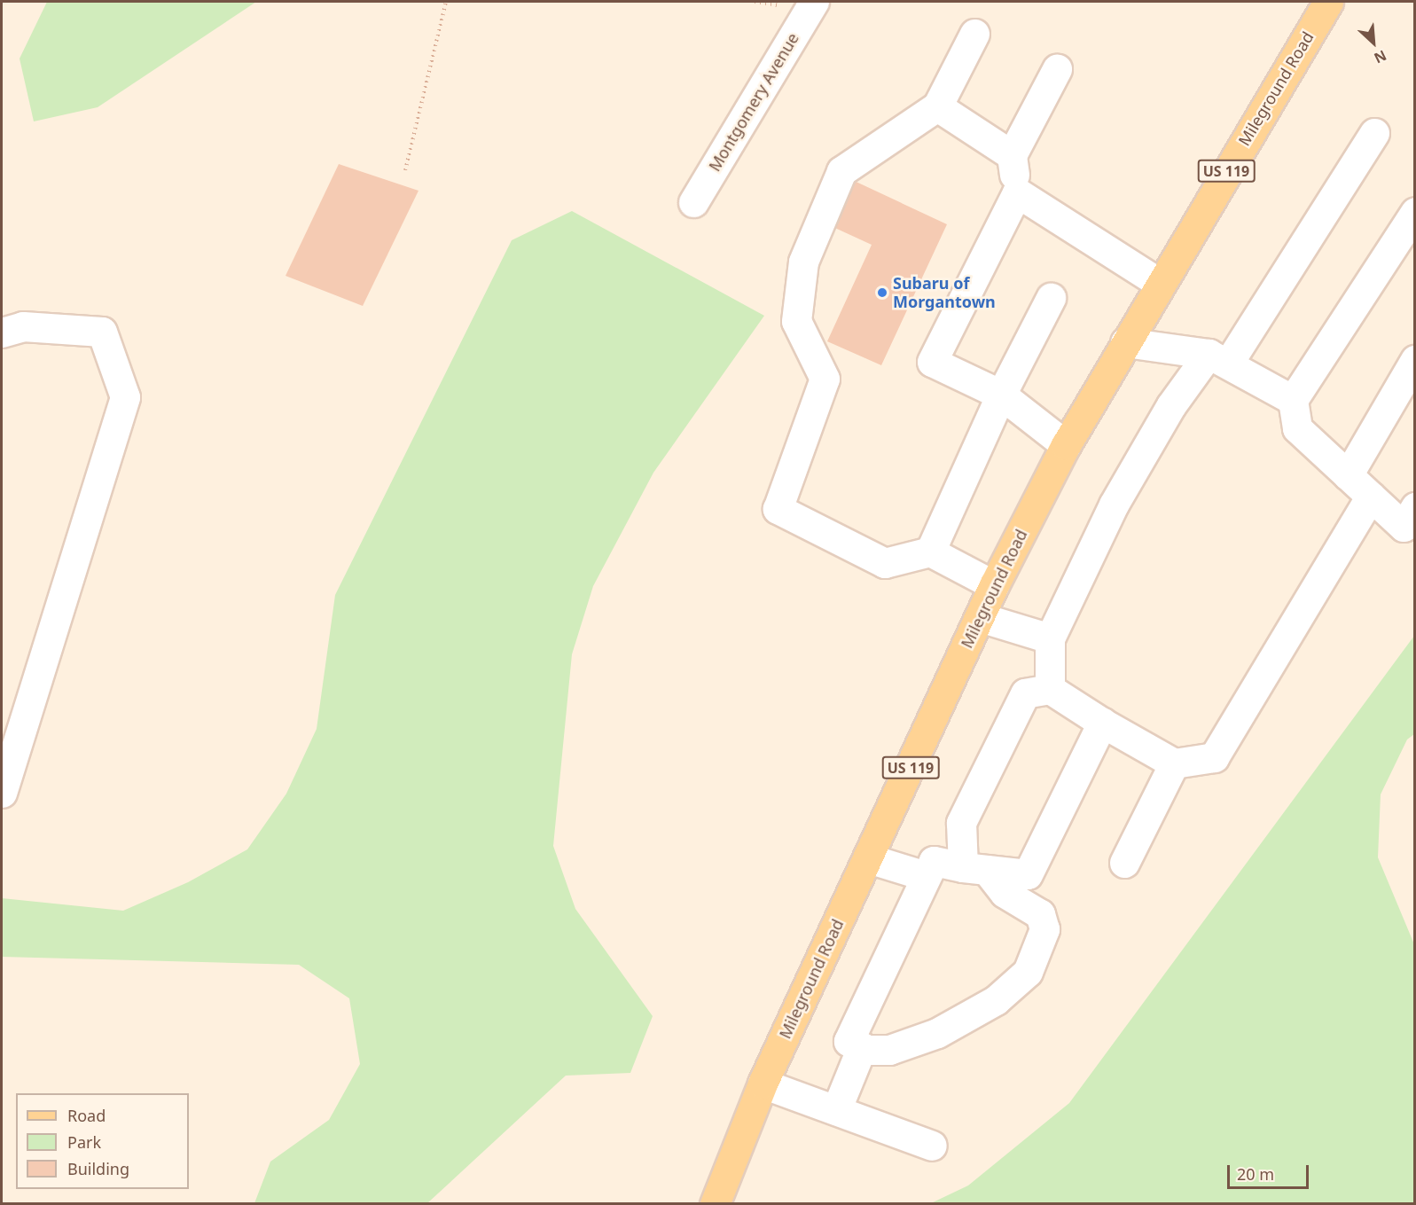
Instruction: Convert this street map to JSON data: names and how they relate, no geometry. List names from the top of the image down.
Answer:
{
  "streets": {
    "main road": ["Mileground Road", "US 119"],
    "street": ["Montgomery Avenue"]
  },
  "places": ["Subaru of Morgantown"],
  "legend": ["Road", "Park", "Building"],
  "scale_bar": "20 m",
  "north": "bottom right"
}
